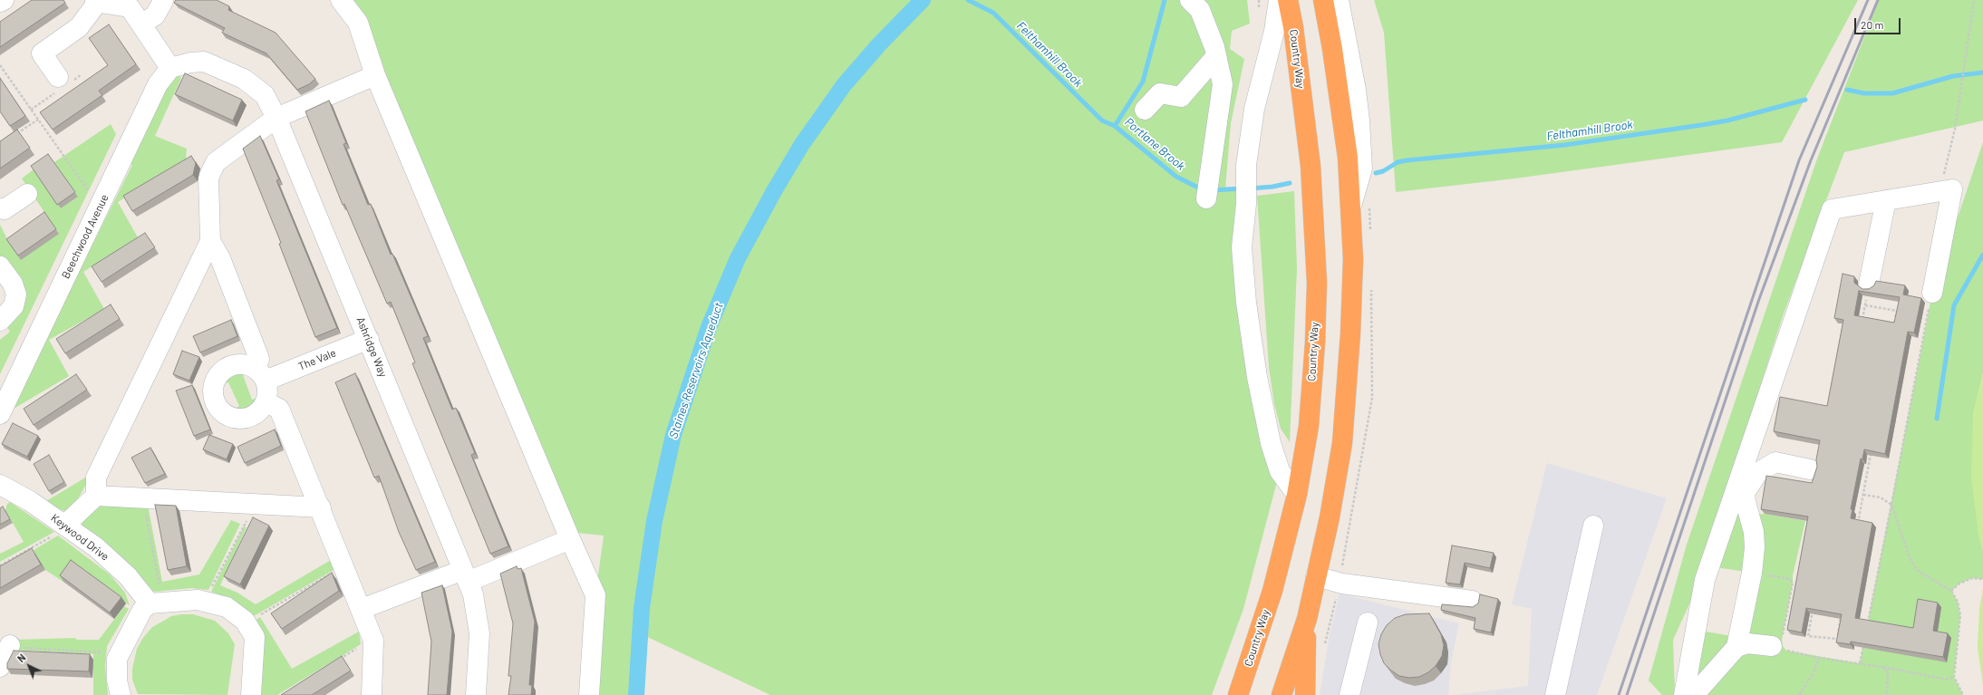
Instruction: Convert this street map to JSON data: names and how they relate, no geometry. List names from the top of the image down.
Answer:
{
  "streets": {
    "highway": ["Country Way"],
    "street": [
      "Beechwood Avenue",
      "Ashridge Way",
      "The Vale",
      "Keywood Drive"
    ]
  },
  "crossings": [
    ["Beechwood Avenue", "Ashridge Way"],
    ["Ashridge Way", "The Vale"]
  ],
  "water": ["Felthamhill Brook", "Portlane Brook", "Staines Reservoirs Aqueduct"],
  "scale_bar": "20 m",
  "north": "top left"
}
